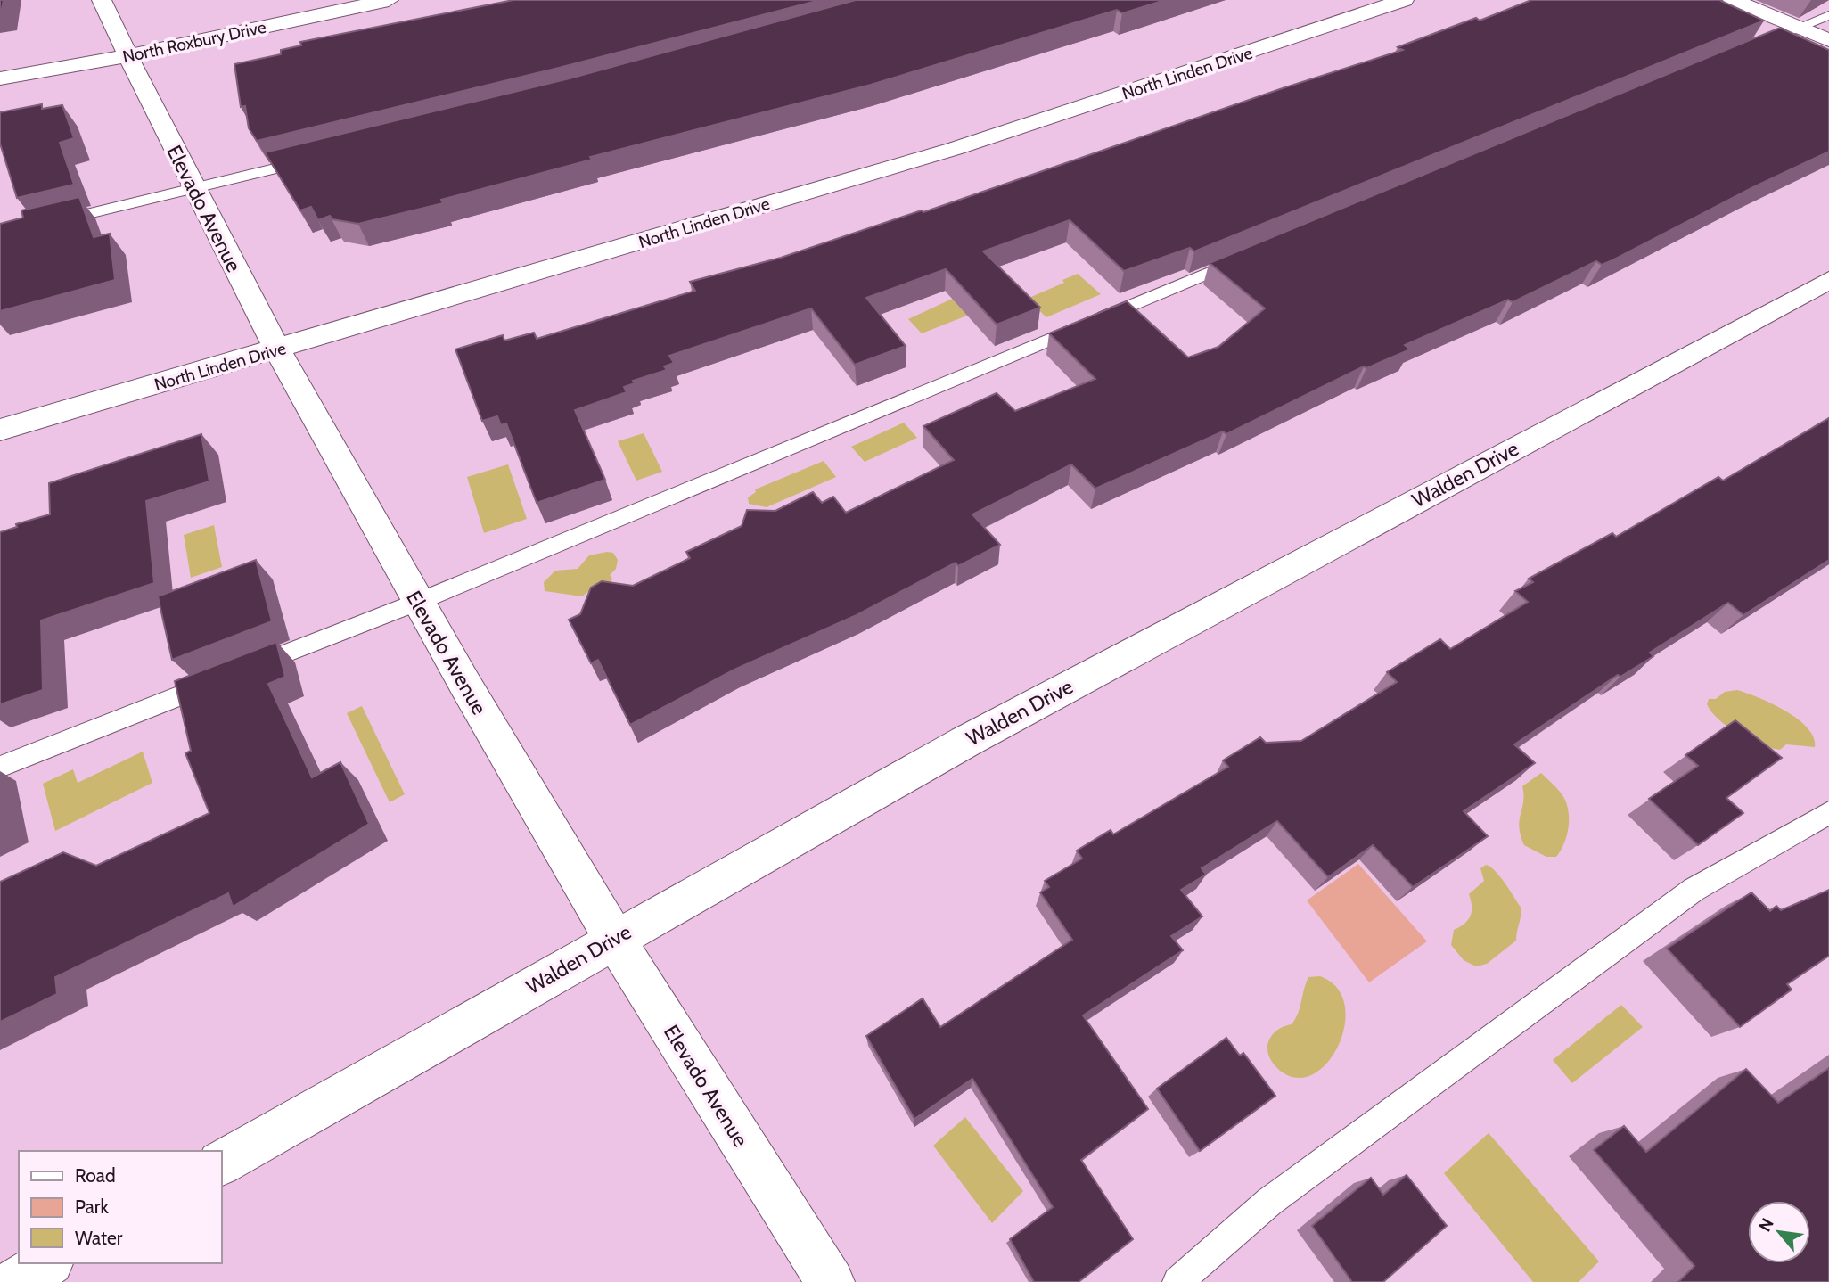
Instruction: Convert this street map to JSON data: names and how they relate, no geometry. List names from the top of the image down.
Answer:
{
  "streets": {
    "street": [
      "North Roxbury Drive",
      "North Linden Drive",
      "Elevado Avenue",
      "Walden Drive"
    ]
  },
  "crossings": [
    ["North Roxbury Drive", "Elevado Avenue"],
    ["North Linden Drive", "Elevado Avenue"],
    ["Elevado Avenue", "Walden Drive"]
  ],
  "legend": ["Road", "Park", "Water"],
  "north": "top left"
}
